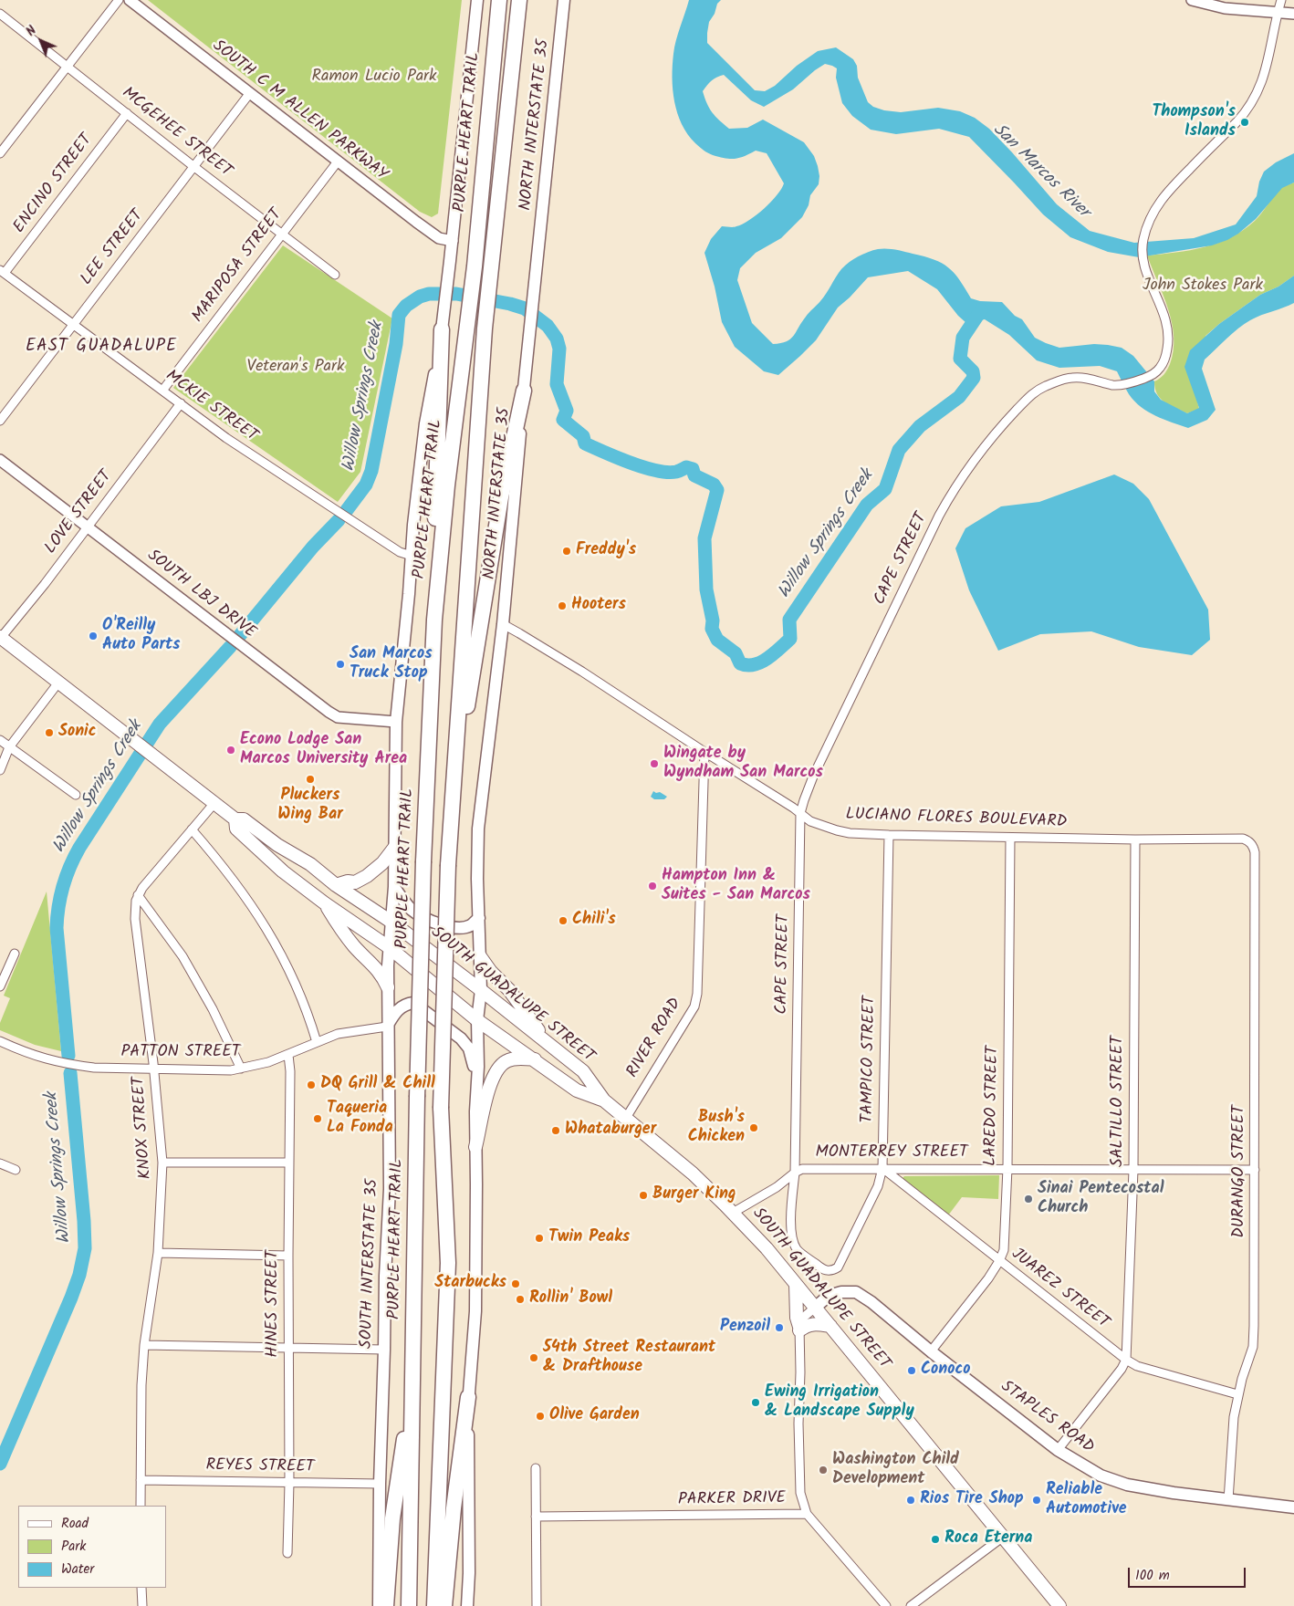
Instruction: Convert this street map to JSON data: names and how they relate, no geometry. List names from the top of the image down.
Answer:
{
  "streets": {
    "highway": ["PURPLE HEART TRAIL"],
    "main road": [
      "NORTH INTERSTATE 35",
      "SOUTH GUADALUPE STREET",
      "SOUTH INTERSTATE 35",
      "STAPLES ROAD"
    ],
    "street": [
      "SOUTH C M ALLEN PARKWAY",
      "MCGEHEE STREET",
      "ENCINO STREET",
      "LEE STREET",
      "MARIPOSA STREET",
      "MCKIE STREET",
      "LOVE STREET",
      "CAPE STREET",
      "SOUTH LBJ DRIVE",
      "LUCIANO FLORES BOULEVARD",
      "RIVER ROAD",
      "PATTON STREET",
      "TAMPICO STREET",
      "SALTILLO STREET",
      "LAREDO STREET",
      "KNOX STREET",
      "MONTERREY STREET",
      "DURANGO STREET",
      "JUAREZ STREET",
      "HINES STREET",
      "REYES STREET",
      "PARKER DRIVE"
    ]
  },
  "crossings": [
    ["SOUTH C M ALLEN PARKWAY", "LEE STREET"],
    ["SOUTH C M ALLEN PARKWAY", "MARIPOSA STREET"],
    ["NORTH INTERSTATE 35", "LUCIANO FLORES BOULEVARD"],
    ["NORTH INTERSTATE 35", "SOUTH GUADALUPE STREET"],
    ["MCGEHEE STREET", "ENCINO STREET"],
    ["MCGEHEE STREET", "LEE STREET"],
    ["MCGEHEE STREET", "MARIPOSA STREET"],
    ["ENCINO STREET", "MCKIE STREET"],
    ["LEE STREET", "MCKIE STREET"],
    ["MARIPOSA STREET", "MCKIE STREET"],
    ["MCKIE STREET", "LOVE STREET"],
    ["LOVE STREET", "SOUTH LBJ DRIVE"],
    ["LOVE STREET", "SOUTH GUADALUPE STREET"],
    ["CAPE STREET", "LUCIANO FLORES BOULEVARD"],
    ["CAPE STREET", "TAMPICO STREET"],
    ["CAPE STREET", "MONTERREY STREET"],
    ["LUCIANO FLORES BOULEVARD", "RIVER ROAD"],
    ["LUCIANO FLORES BOULEVARD", "TAMPICO STREET"],
    ["LUCIANO FLORES BOULEVARD", "SALTILLO STREET"],
    ["LUCIANO FLORES BOULEVARD", "LAREDO STREET"],
    ["LUCIANO FLORES BOULEVARD", "DURANGO STREET"],
    ["SOUTH GUADALUPE STREET", "RIVER ROAD"],
    ["SOUTH GUADALUPE STREET", "KNOX STREET"],
    ["SOUTH GUADALUPE STREET", "MONTERREY STREET"],
    ["SOUTH GUADALUPE STREET", "SOUTH INTERSTATE 35"],
    ["SOUTH GUADALUPE STREET", "STAPLES ROAD"],
    ["PATTON STREET", "KNOX STREET"],
    ["PATTON STREET", "SOUTH INTERSTATE 35"],
    ["PATTON STREET", "HINES STREET"],
    ["TAMPICO STREET", "MONTERREY STREET"],
    ["TAMPICO STREET", "JUAREZ STREET"],
    ["SALTILLO STREET", "MONTERREY STREET"],
    ["SALTILLO STREET", "JUAREZ STREET"],
    ["LAREDO STREET", "MONTERREY STREET"],
    ["LAREDO STREET", "JUAREZ STREET"],
    ["LAREDO STREET", "STAPLES ROAD"],
    ["KNOX STREET", "REYES STREET"],
    ["MONTERREY STREET", "DURANGO STREET"],
    ["MONTERREY STREET", "JUAREZ STREET"],
    ["DURANGO STREET", "JUAREZ STREET"],
    ["DURANGO STREET", "STAPLES ROAD"],
    ["SOUTH INTERSTATE 35", "REYES STREET"],
    ["HINES STREET", "REYES STREET"]
  ],
  "districts": ["EAST GUADALUPE"],
  "water": ["San Marcos River", "Willow Springs Creek"],
  "parks": ["Ramon Lucio Park", "John Stokes Park", "Veteran's Park"],
  "places": [
    "Thompson's Islands",
    "Freddy's",
    "Hooters",
    "O'Reilly Auto Parts",
    "San Marcos Truck Stop",
    "Sonic",
    "Econo Lodge San Marcos University Area",
    "Wingate by Wyndham San Marcos",
    "Pluckers Wing Bar",
    "Hampton Inn & Suites - San Marcos",
    "Chili's",
    "DQ Grill & Chill",
    "Taqueria La Fonda",
    "Bush's Chicken",
    "Whataburger",
    "Burger King",
    "Sinai Pentecostal Church",
    "Twin Peaks",
    "Starbucks",
    "Rollin' Bowl",
    "Penzoil",
    "54th Street Restaurant & Drafthouse",
    "Conoco",
    "Ewing Irrigation & Landscape Supply",
    "Olive Garden",
    "Washington Child Development",
    "Rios Tire Shop",
    "Reliable Automotive",
    "Roca Eterna"
  ],
  "legend": ["Road", "Park", "Water"],
  "scale_bar": "100 m",
  "north": "top left"
}
